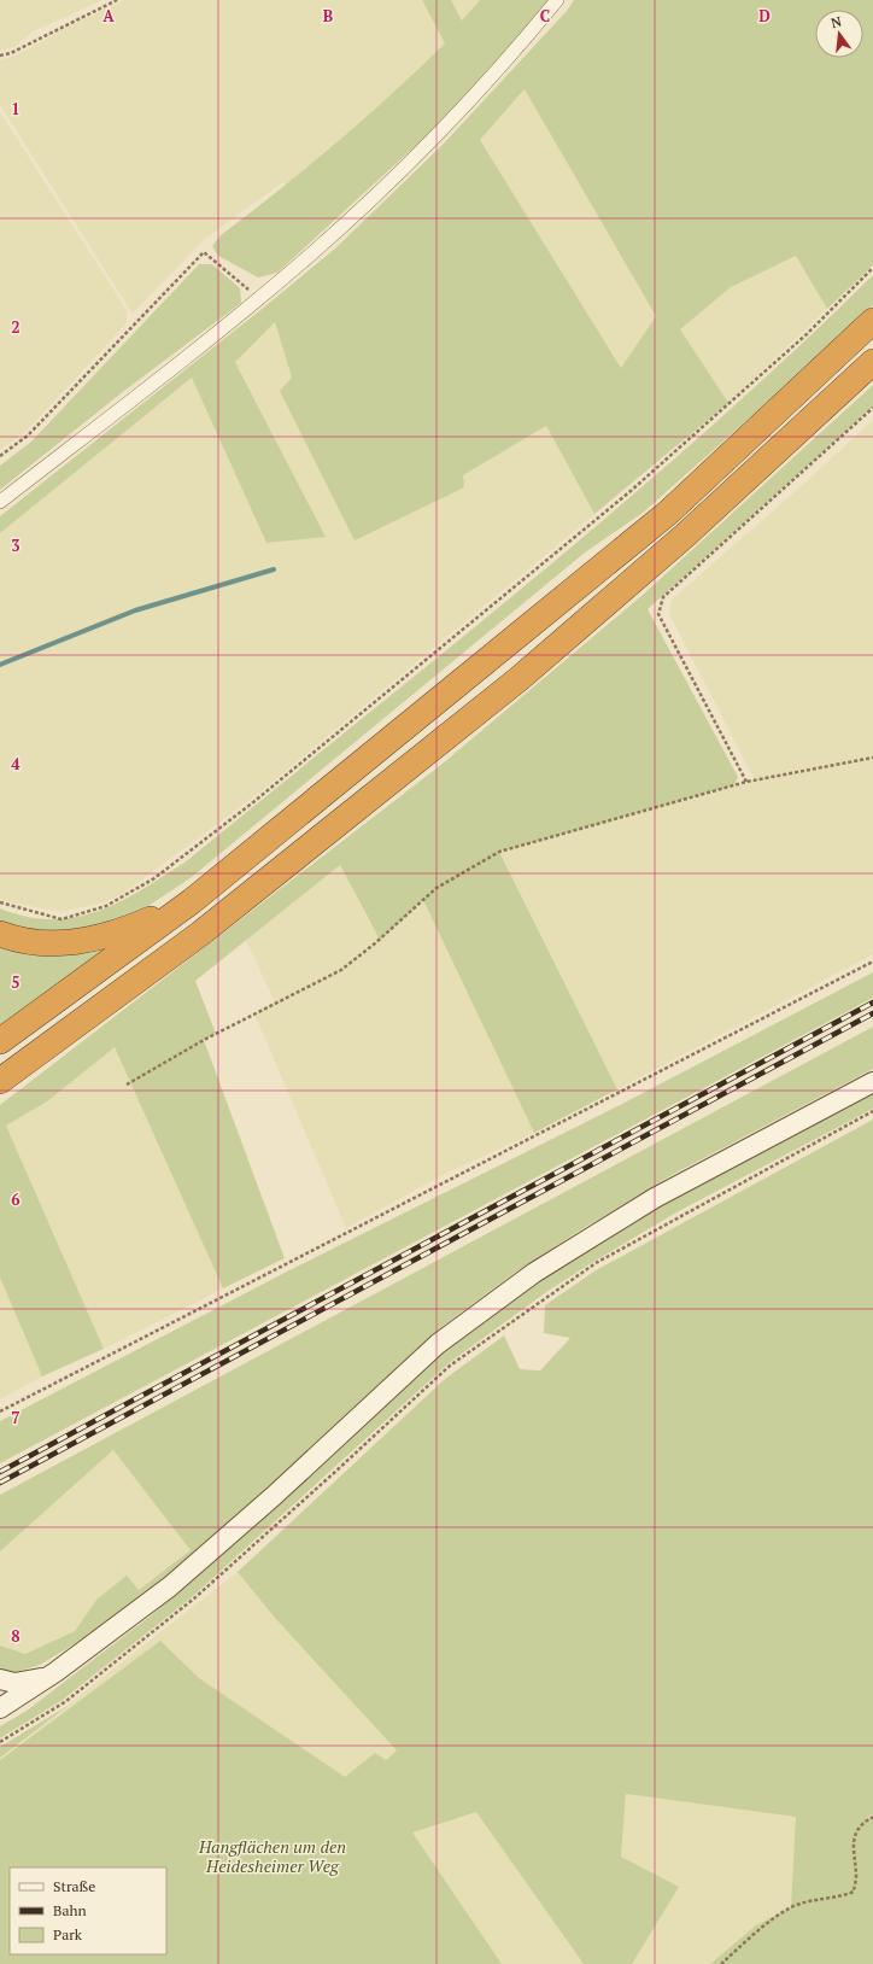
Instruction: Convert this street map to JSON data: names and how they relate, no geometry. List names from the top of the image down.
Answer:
{
  "parks": ["Hangflächen um den Heidesheimer Weg"],
  "legend": ["Straße", "Bahn", "Park"],
  "north": "top",
  "grid": {
    "columns": [
      "A",
      "B",
      "C",
      "D"
    ],
    "rows": [
      "1",
      "2",
      "3",
      "4",
      "5",
      "6",
      "7",
      "8"
    ]
  }
}
